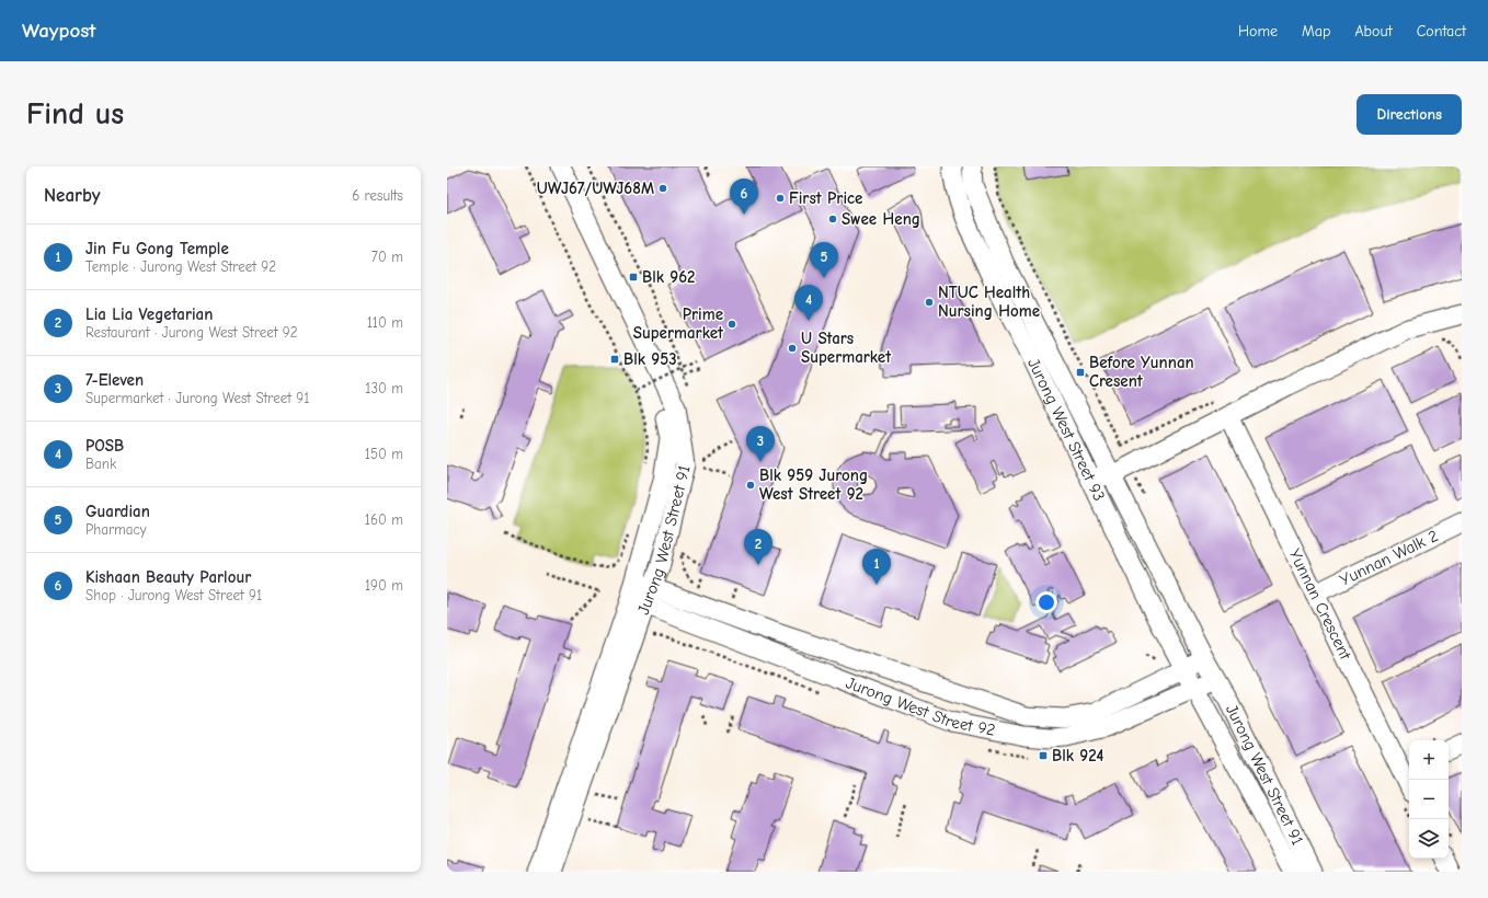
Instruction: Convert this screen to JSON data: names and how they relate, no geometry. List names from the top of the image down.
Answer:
{
  "streets": {
    "street": [
      "Jurong West Street 93",
      "Jurong West Street 91",
      "Yunnan Walk 2",
      "Yunnan Crescent",
      "Jurong West Street 92"
    ]
  },
  "crossings": [
    ["Jurong West Street 93", "Jurong West Street 91"],
    ["Jurong West Street 93", "Jurong West Street 92"],
    ["Jurong West Street 91", "Jurong West Street 92"],
    ["Yunnan Walk 2", "Yunnan Crescent"]
  ],
  "places": {
    "other": [
      "UWJ67/UWJ68M",
      "First Price",
      "Swee Heng",
      "NTUC Health Nursing Home",
      "Prime Supermarket",
      "U Stars Supermarket",
      "Blk 959 Jurong West Street 92"
    ],
    "transit": [
      "Blk 962",
      "Blk 953",
      "Before Yunnan Cresent",
      "Blk 924"
    ]
  },
  "page": {
    "header": "Waypost",
    "nav": [
      "Home",
      "Map",
      "About",
      "Contact"
    ],
    "buttons": "Directions",
    "title": "Find us",
    "heading": ["Nearby", "6 results"],
    "pins": [
      "6",
      "5",
      "4",
      "3",
      "2",
      "1"
    ],
    "list": [
      {
        "mark": "1",
        "name": "Jin Fu Gong Temple",
        "note": "Temple · Jurong West Street 92",
        "value": "70 m"
      },
      {
        "mark": "2",
        "name": "Lia Lia Vegetarian",
        "note": "Restaurant · Jurong West Street 92",
        "value": "110 m"
      },
      {
        "mark": "3",
        "name": "7-Eleven",
        "note": "Supermarket · Jurong West Street 91",
        "value": "130 m"
      },
      {
        "mark": "4",
        "name": "POSB",
        "note": "Bank",
        "value": "150 m"
      },
      {
        "mark": "5",
        "name": "Guardian",
        "note": "Pharmacy",
        "value": "160 m"
      },
      {
        "mark": "6",
        "name": "Kishaan Beauty Parlour",
        "note": "Shop · Jurong West Street 91",
        "value": "190 m"
      }
    ],
    "map_buttons": ["+", "−"]
  }
}
